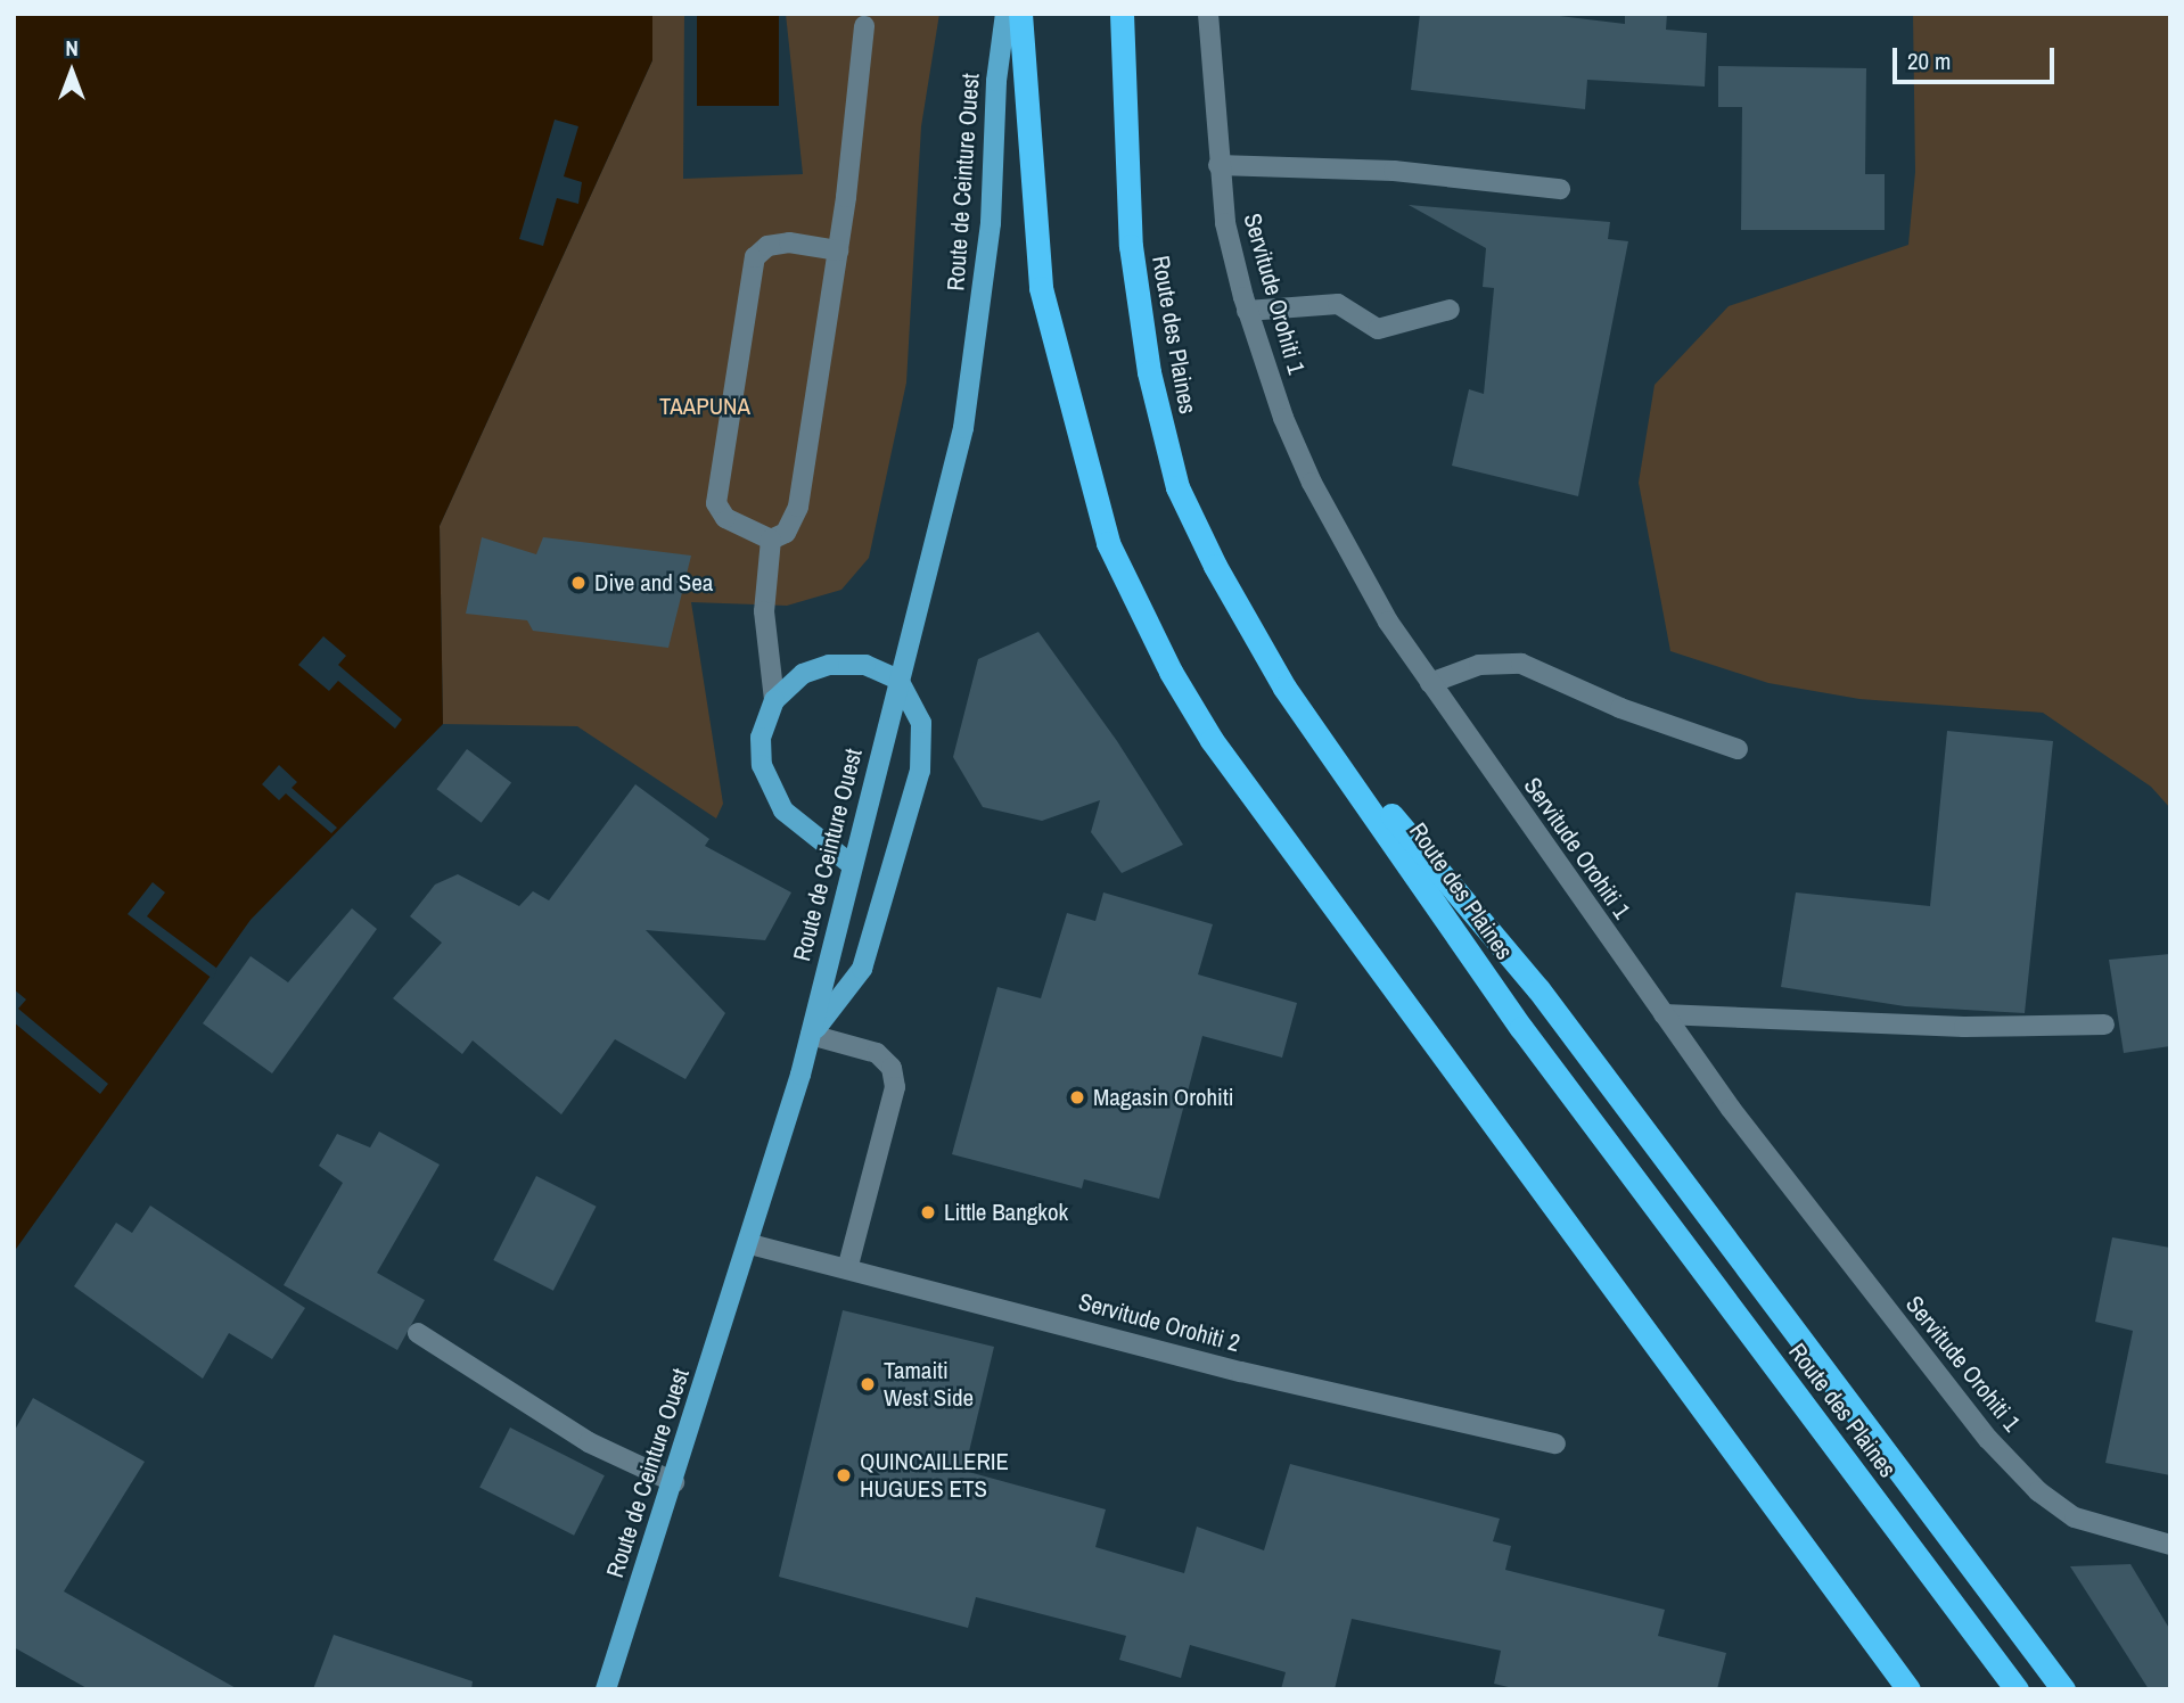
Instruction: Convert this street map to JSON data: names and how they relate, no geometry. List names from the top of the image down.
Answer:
{
  "streets": {
    "highway": ["Route des Plaines"],
    "main road": ["Route de Ceinture Ouest"],
    "street": ["Servitude Orohiti 1", "Servitude Orohiti 2"]
  },
  "crossings": [
    ["Route de Ceinture Ouest", "Servitude Orohiti 2"]
  ],
  "parks": ["TAAPUNA"],
  "places": [
    "Dive and Sea",
    "Magasin Orohiti",
    "Little Bangkok",
    "Tamaiti West Side",
    "QUINCAILLERIE HUGUES ETS"
  ],
  "scale_bar": "20 m",
  "north": "top"
}
